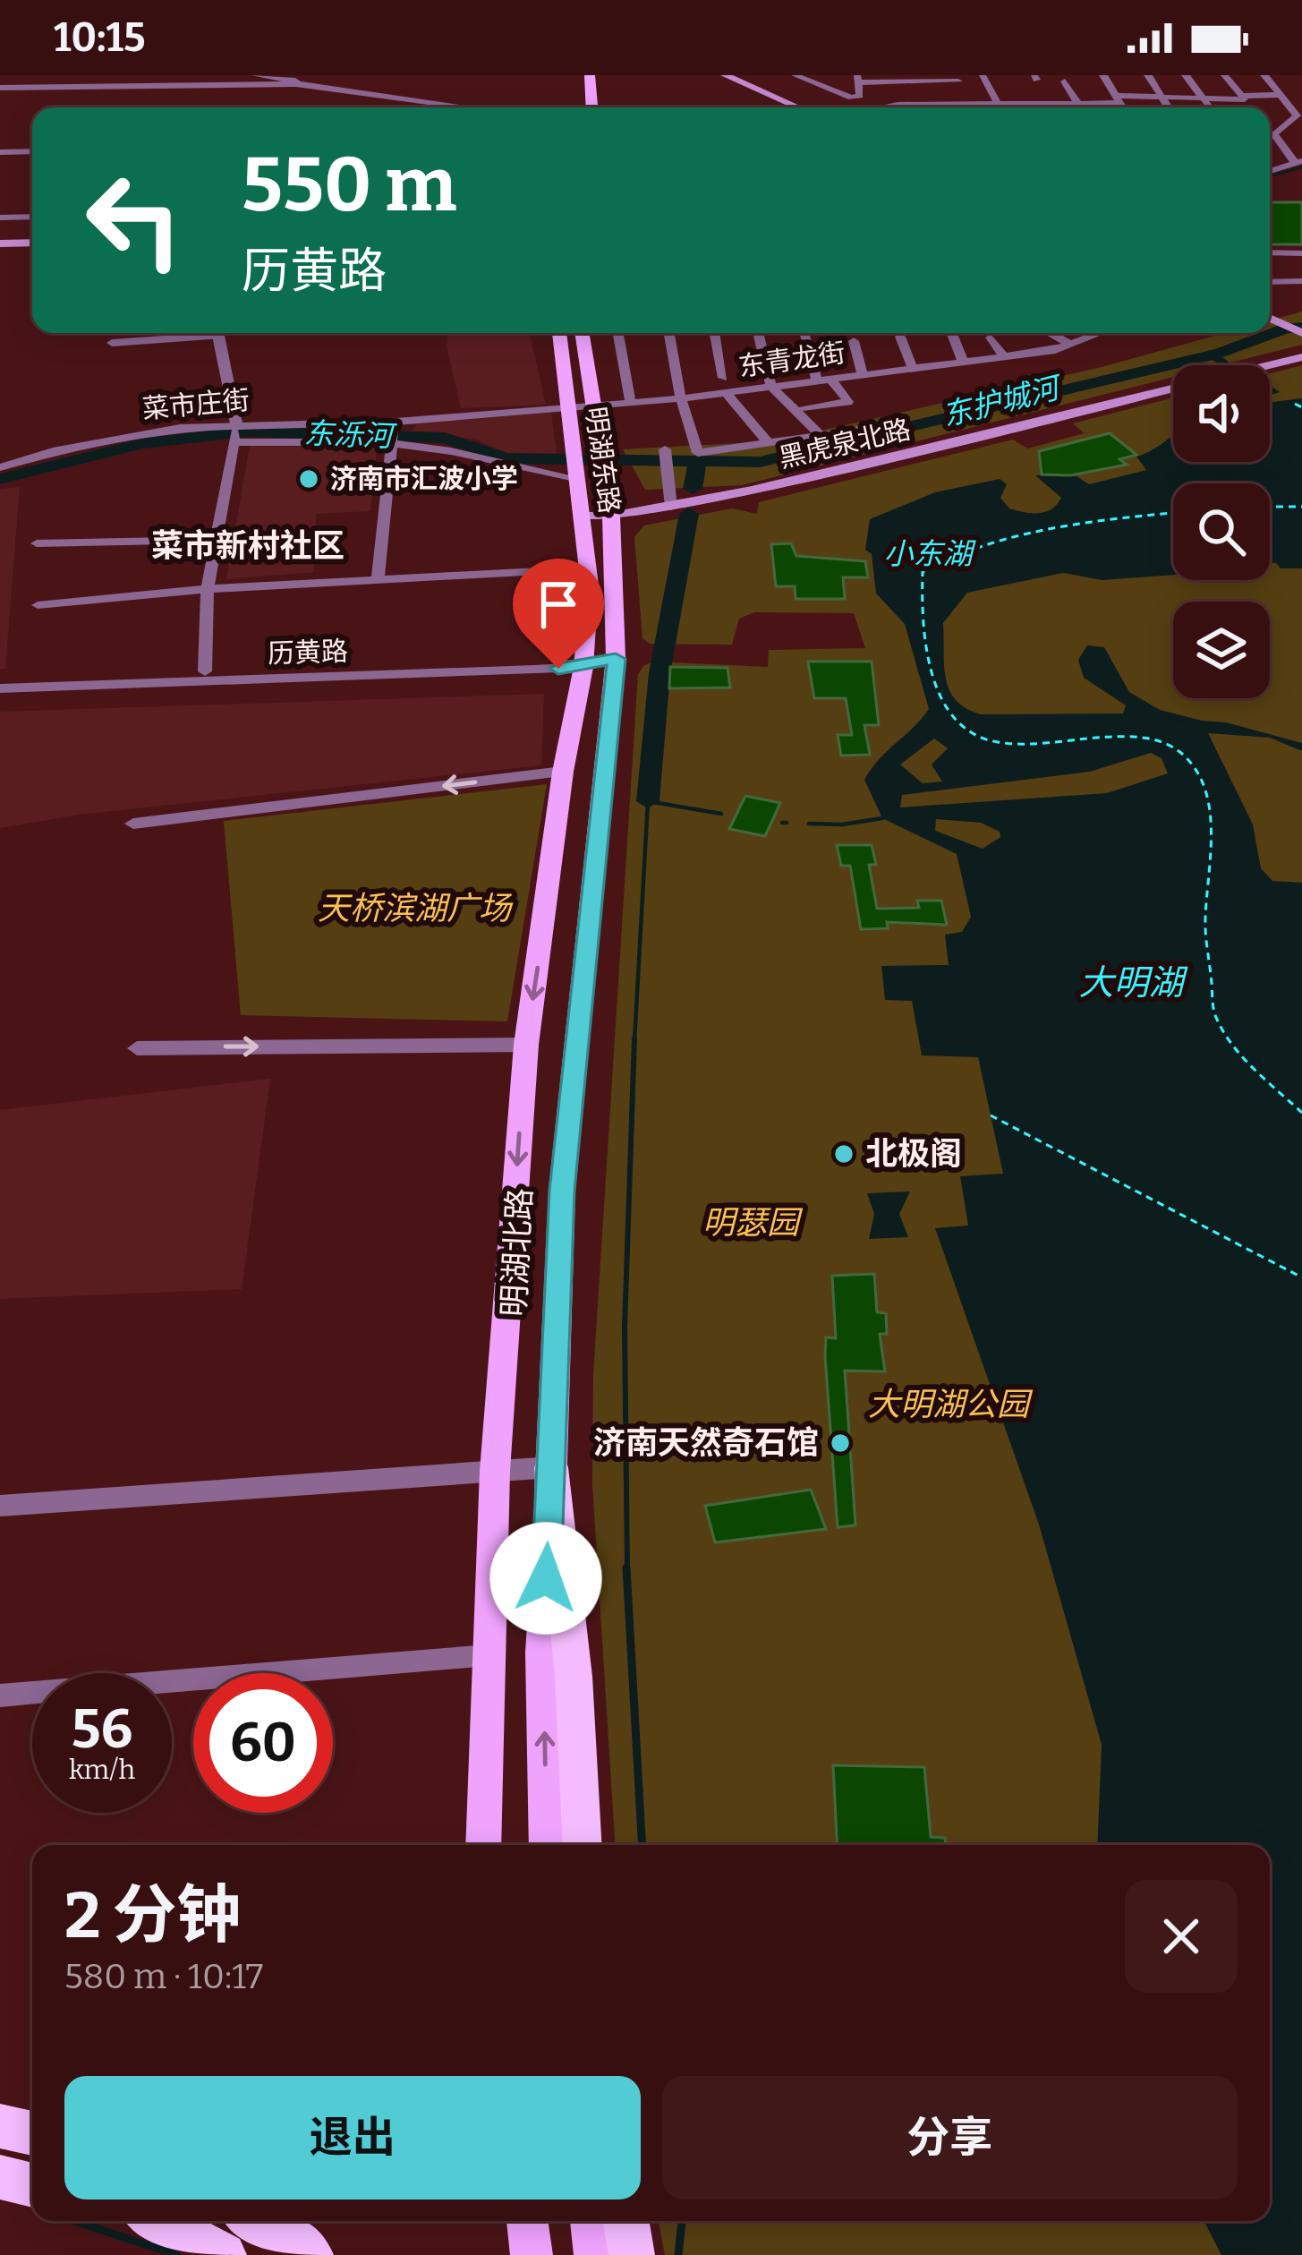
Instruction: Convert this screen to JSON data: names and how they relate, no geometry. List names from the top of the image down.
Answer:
{
  "streets": {
    "main road": ["黑虎泉北路", "明湖东路", "明湖北路"],
    "street": ["东青龙街", "菜市庄街", "历黄路"]
  },
  "crossings": [
    ["东青龙街", "菜市庄街"],
    ["东青龙街", "明湖东路"],
    ["菜市庄街", "明湖东路"],
    ["黑虎泉北路", "明湖东路"],
    ["明湖东路", "历黄路"],
    ["明湖东路", "明湖北路"],
    ["历黄路", "明湖北路"]
  ],
  "districts": ["菜市新村社区"],
  "water": [
    "东护城河",
    "东泺河",
    "小东湖",
    "大明湖"
  ],
  "parks": ["天桥滨湖广场", "明瑟园", "大明湖公园"],
  "places": ["济南市汇波小学", "北极阁", "济南天然奇石馆"],
  "page": {
    "status": "10:15",
    "turn": ["550 m", "历黄路"],
    "speed": "56 km/h",
    "limit": "60",
    "heading": ["2 分钟", "580 m · 10:17"],
    "buttons": ["退出", "分享"]
  }
}
